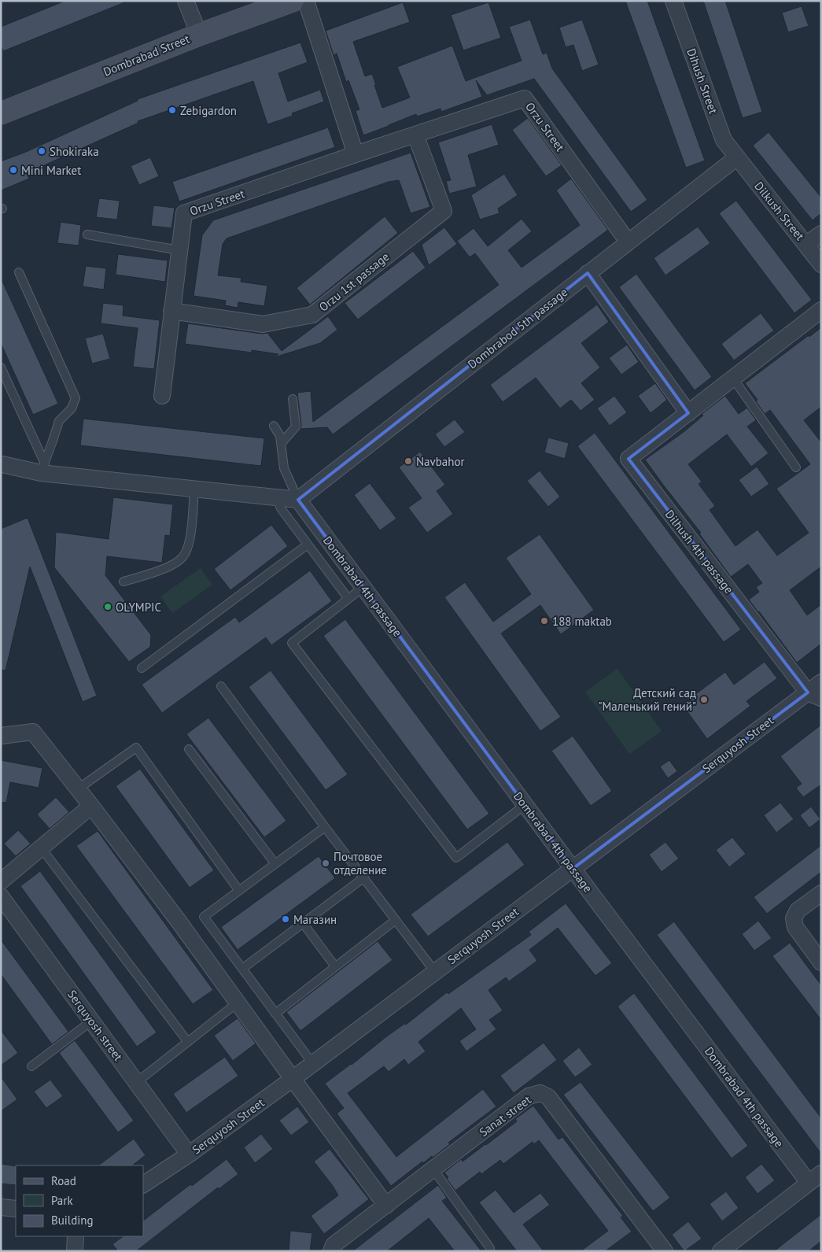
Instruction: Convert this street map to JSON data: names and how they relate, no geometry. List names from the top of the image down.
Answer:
{
  "streets": {
    "main road": ["Dombrabad Street"],
    "street": [
      "Dihush Street",
      "Orzu Street",
      "Dilkush Street",
      "Orzu 1st passage",
      "Dombrabod 5th passage",
      "Dilhush 4th passage",
      "Dombrabad 4th passage",
      "Serquyosh Street",
      "Serquyosh street",
      "Sanat street"
    ]
  },
  "crossings": [
    ["Dihush Street", "Dilkush Street"],
    ["Dihush Street", "Dombrabod 5th passage"],
    ["Orzu Street", "Orzu 1st passage"],
    ["Orzu Street", "Dombrabod 5th passage"],
    ["Dilkush Street", "Dombrabod 5th passage"],
    ["Dombrabod 5th passage", "Dombrabad 4th passage"],
    ["Dilhush 4th passage", "Serquyosh Street"],
    ["Dombrabad 4th passage", "Serquyosh Street"],
    ["Serquyosh Street", "Serquyosh street"]
  ],
  "places": [
    "Zebigardon",
    "Shokiraka",
    "Mini Market",
    "Navbahor",
    "OLYMPIC",
    "188 maktab",
    "Детский сад \"Маленький гений\"",
    "Почтовое отделение",
    "Магазин"
  ],
  "legend": ["Road", "Park", "Building"]
}
